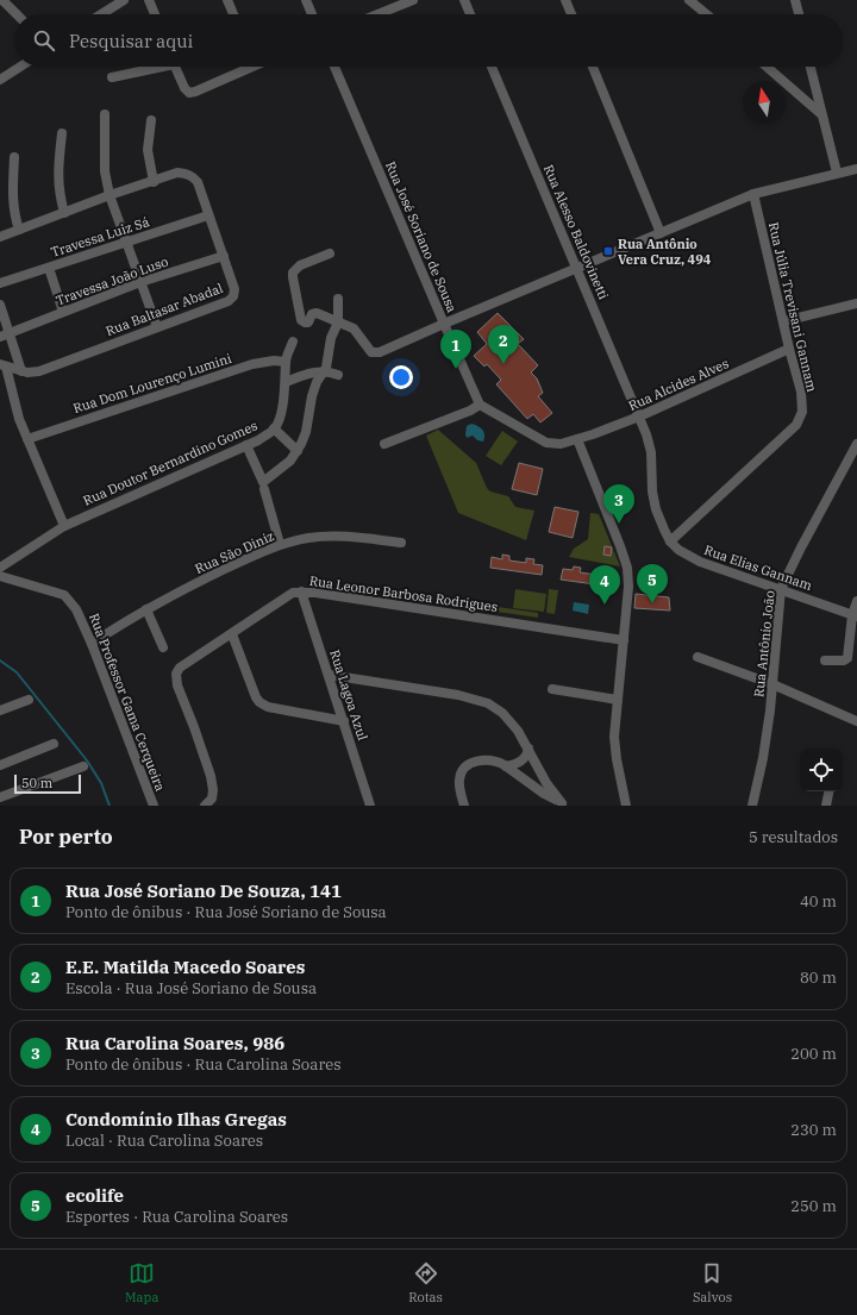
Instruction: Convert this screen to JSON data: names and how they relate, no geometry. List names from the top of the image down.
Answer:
{
  "streets": {
    "street": [
      "Rua Alesso Baldovinetti",
      "Travessa Luiz Sá",
      "Rua José Soriano de Sousa",
      "Travessa João Luso",
      "Rua Júlia Trevisani Gannam",
      "Rua Baltasar Abadal",
      "Rua Dom Lourenço Lumini",
      "Rua Alcides Alves",
      "Rua Doutor Bernardino Gomes",
      "Rua São Diniz",
      "Rua Elias Gannam",
      "Rua Leonor Barbosa Rodrigues",
      "Rua Antônio João",
      "Rua Lagoa Azul",
      "Rua Professor Gama Cerqueira"
    ]
  },
  "crossings": [
    ["Rua Alesso Baldovinetti", "Rua Alcides Alves"],
    ["Travessa Luiz Sá", "Rua Baltasar Abadal"],
    ["Travessa João Luso", "Rua Baltasar Abadal"],
    ["Rua Júlia Trevisani Gannam", "Rua Alcides Alves"],
    ["Rua Júlia Trevisani Gannam", "Rua Elias Gannam"],
    ["Rua Dom Lourenço Lumini", "Rua Doutor Bernardino Gomes"],
    ["Rua São Diniz", "Rua Professor Gama Cerqueira"],
    ["Rua Elias Gannam", "Rua Antônio João"],
    ["Rua Leonor Barbosa Rodrigues", "Rua Lagoa Azul"]
  ],
  "places": {
    "transit": ["Rua Antônio Vera Cruz, 494"]
  },
  "scale_bar": "50 m",
  "north": "top",
  "page": {
    "search": "Pesquisar aqui",
    "pins": [
      "2",
      "1",
      "3",
      "5",
      "4"
    ],
    "scale": "50 m",
    "heading": ["Por perto", "5 resultados"],
    "list": [
      {
        "mark": "1",
        "name": "Rua José Soriano De Souza, 141",
        "note": "Ponto de ônibus · Rua José Soriano de Sousa",
        "value": "40 m"
      },
      {
        "mark": "2",
        "name": "E.E. Matilda Macedo Soares",
        "note": "Escola · Rua José Soriano de Sousa",
        "value": "80 m"
      },
      {
        "mark": "3",
        "name": "Rua Carolina Soares, 986",
        "note": "Ponto de ônibus · Rua Carolina Soares",
        "value": "200 m"
      },
      {
        "mark": "4",
        "name": "Condomínio Ilhas Gregas",
        "note": "Local · Rua Carolina Soares",
        "value": "230 m"
      },
      {
        "mark": "5",
        "name": "ecolife",
        "note": "Esportes · Rua Carolina Soares",
        "value": "250 m"
      }
    ],
    "nav": ["Mapa", "Rotas", "Salvos"]
  }
}
